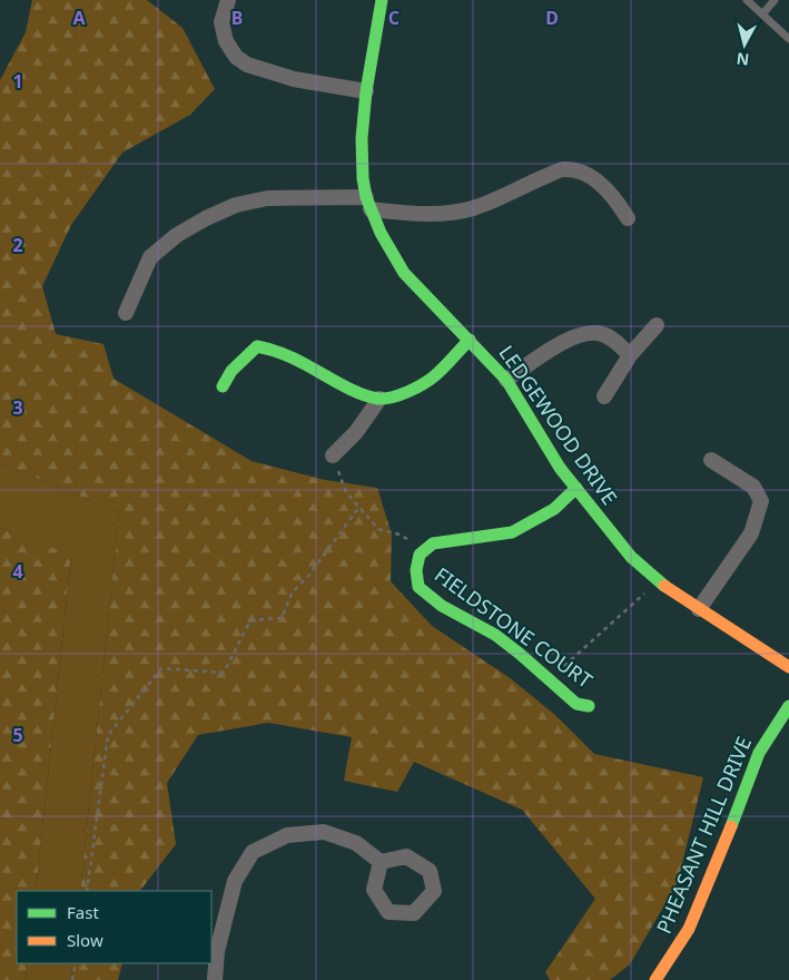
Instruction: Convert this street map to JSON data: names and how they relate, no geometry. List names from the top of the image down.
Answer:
{
  "streets": {
    "street": ["LEDGEWOOD DRIVE", "FIELDSTONE COURT", "PHEASANT HILL DRIVE"]
  },
  "crossings": [
    ["LEDGEWOOD DRIVE", "FIELDSTONE COURT"]
  ],
  "legend": ["Fast", "Slow"],
  "north": "bottom",
  "grid": {
    "columns": [
      "A",
      "B",
      "C",
      "D"
    ],
    "rows": [
      "1",
      "2",
      "3",
      "4",
      "5"
    ]
  }
}
